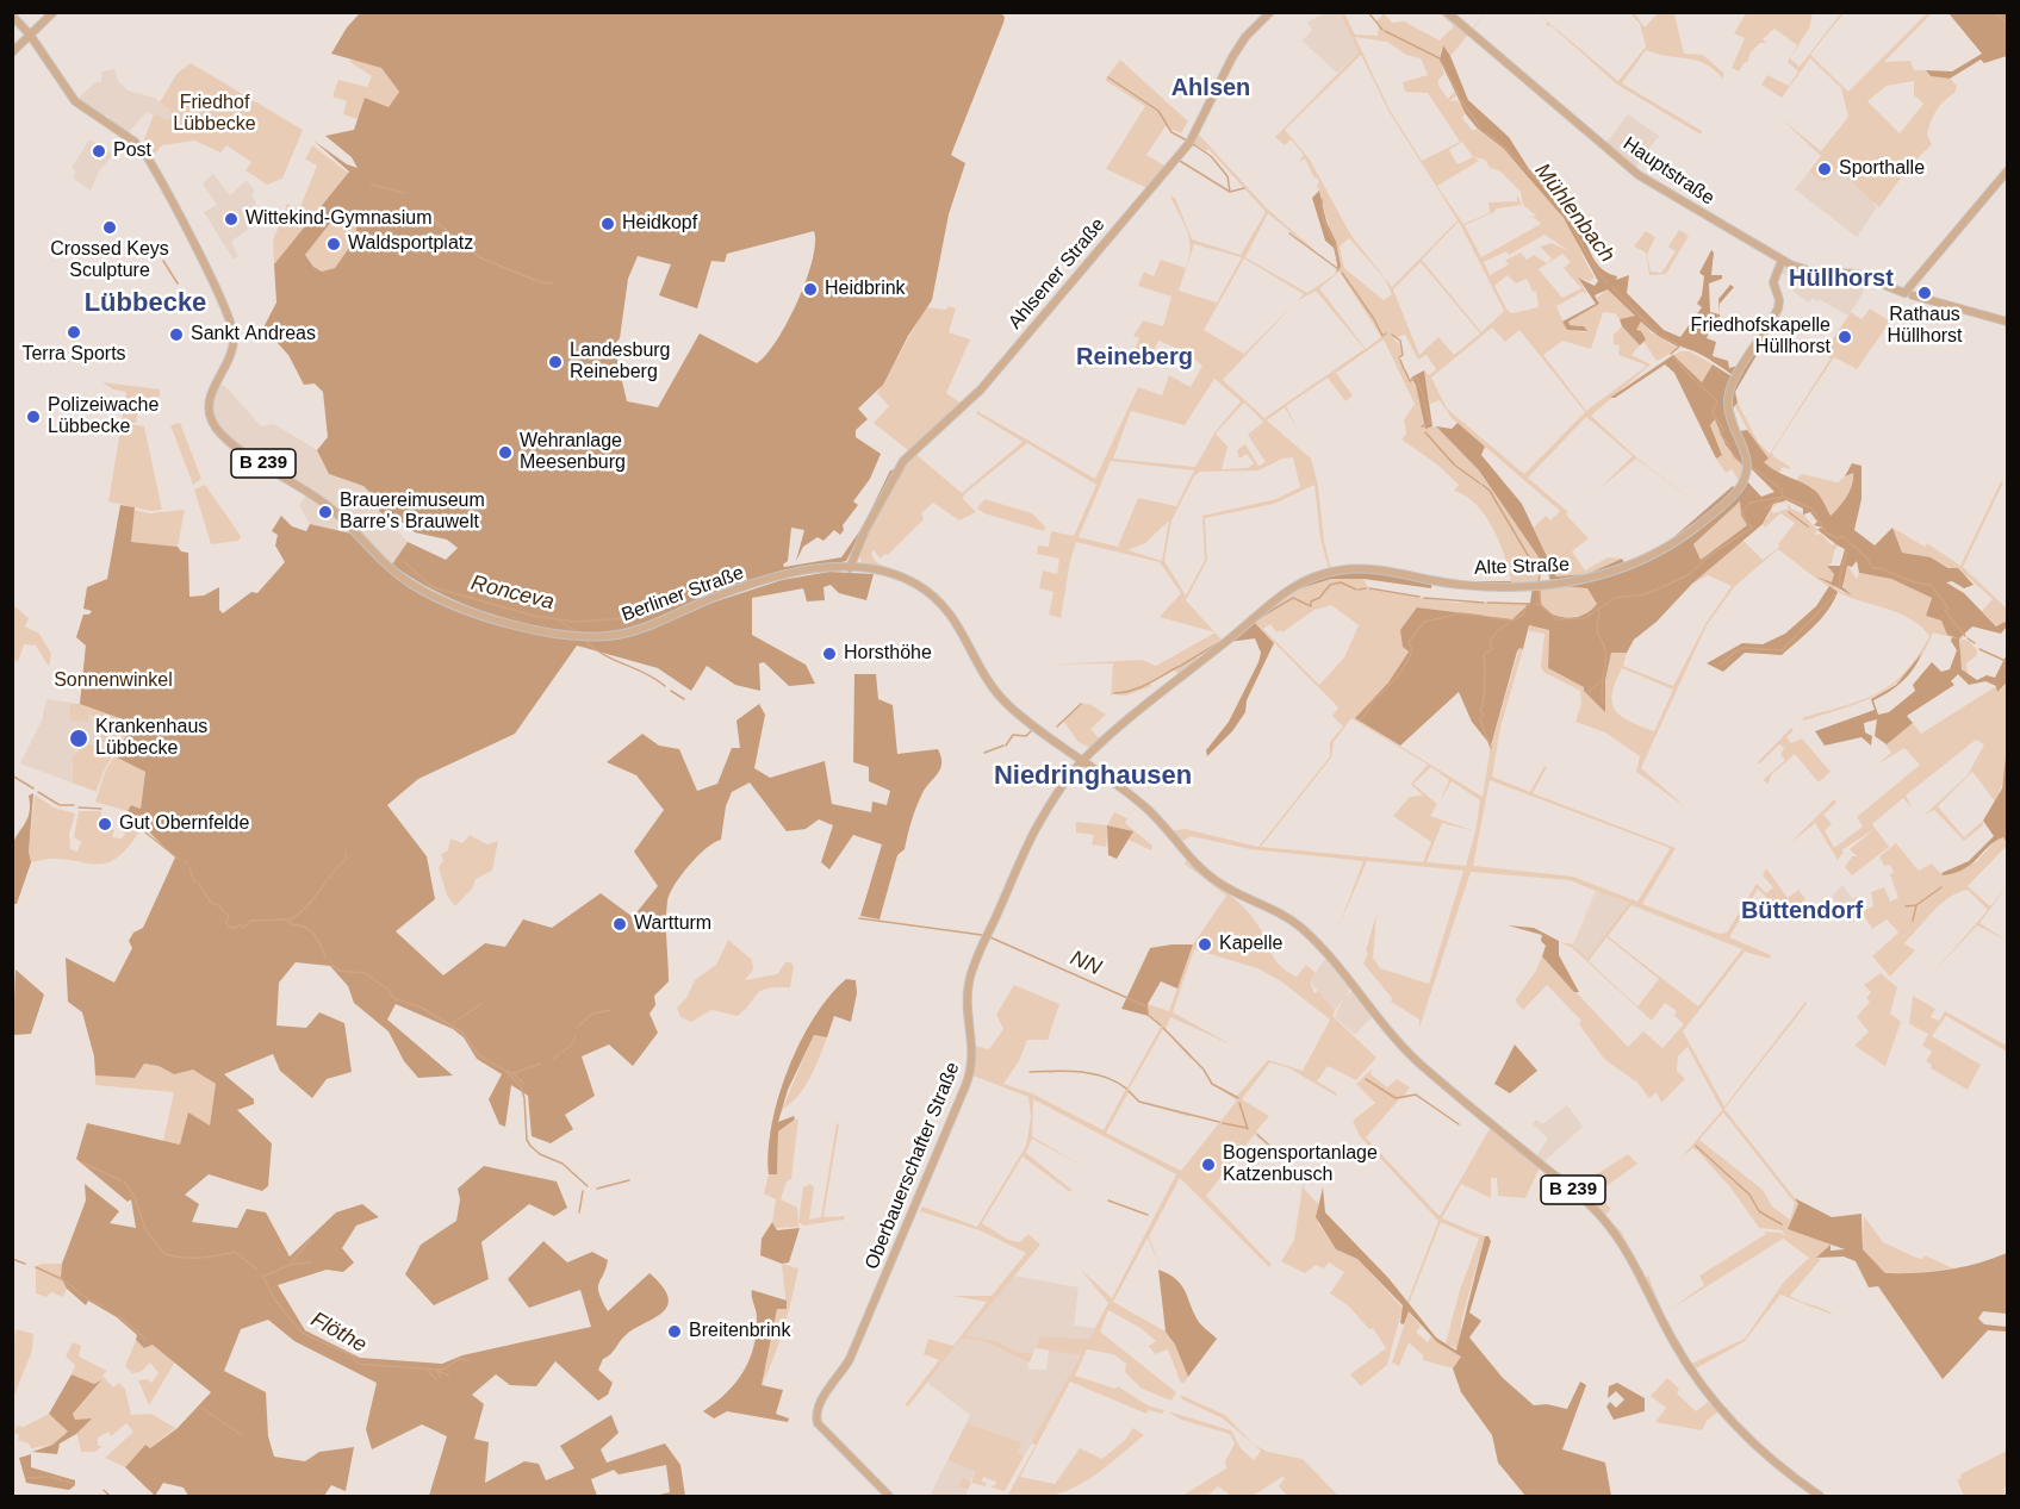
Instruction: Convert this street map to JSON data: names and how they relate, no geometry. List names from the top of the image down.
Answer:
{
  "streets": {
    "main road": [
      "Hauptstraße",
      "Ahlsener Straße",
      "B 239",
      "Alte Straße",
      "Berliner Straße",
      "Oberbauerschafter Straße"
    ]
  },
  "crossings": [
    ["Hauptstraße", "Alte Straße"],
    ["Ahlsener Straße", "B 239"],
    ["B 239", "Alte Straße"],
    ["B 239", "Berliner Straße"],
    ["B 239", "Oberbauerschafter Straße"],
    ["Alte Straße", "Oberbauerschafter Straße"]
  ],
  "districts": [
    "Ahlsen",
    "Hüllhorst",
    "Lübbecke",
    "Reineberg",
    "Niedringhausen",
    "Büttendorf"
  ],
  "water": [
    "Mühlenbach",
    "Ronceva",
    "NN",
    "Flöthe"
  ],
  "parks": ["Friedhof Lübbecke", "Sonnenwinkel"],
  "places": [
    "Post",
    "Sporthalle",
    "Wittekind-Gymnasium",
    "Heidkopf",
    "Crossed Keys Sculpture",
    "Waldsportplatz",
    "Heidbrink",
    "Rathaus Hüllhorst",
    "Terra Sports",
    "Sankt Andreas",
    "Friedhofskapelle Hüllhorst",
    "Landesburg Reineberg",
    "Polizeiwache Lübbecke",
    "Wehranlage Meesenburg",
    "Brauereimuseum Barre's Brauwelt",
    "Horsthöhe",
    "Krankenhaus Lübbecke",
    "Gut Obernfelde",
    "Wartturm",
    "Kapelle",
    "Bogensportanlage Katzenbusch",
    "Breitenbrink"
  ]
}
